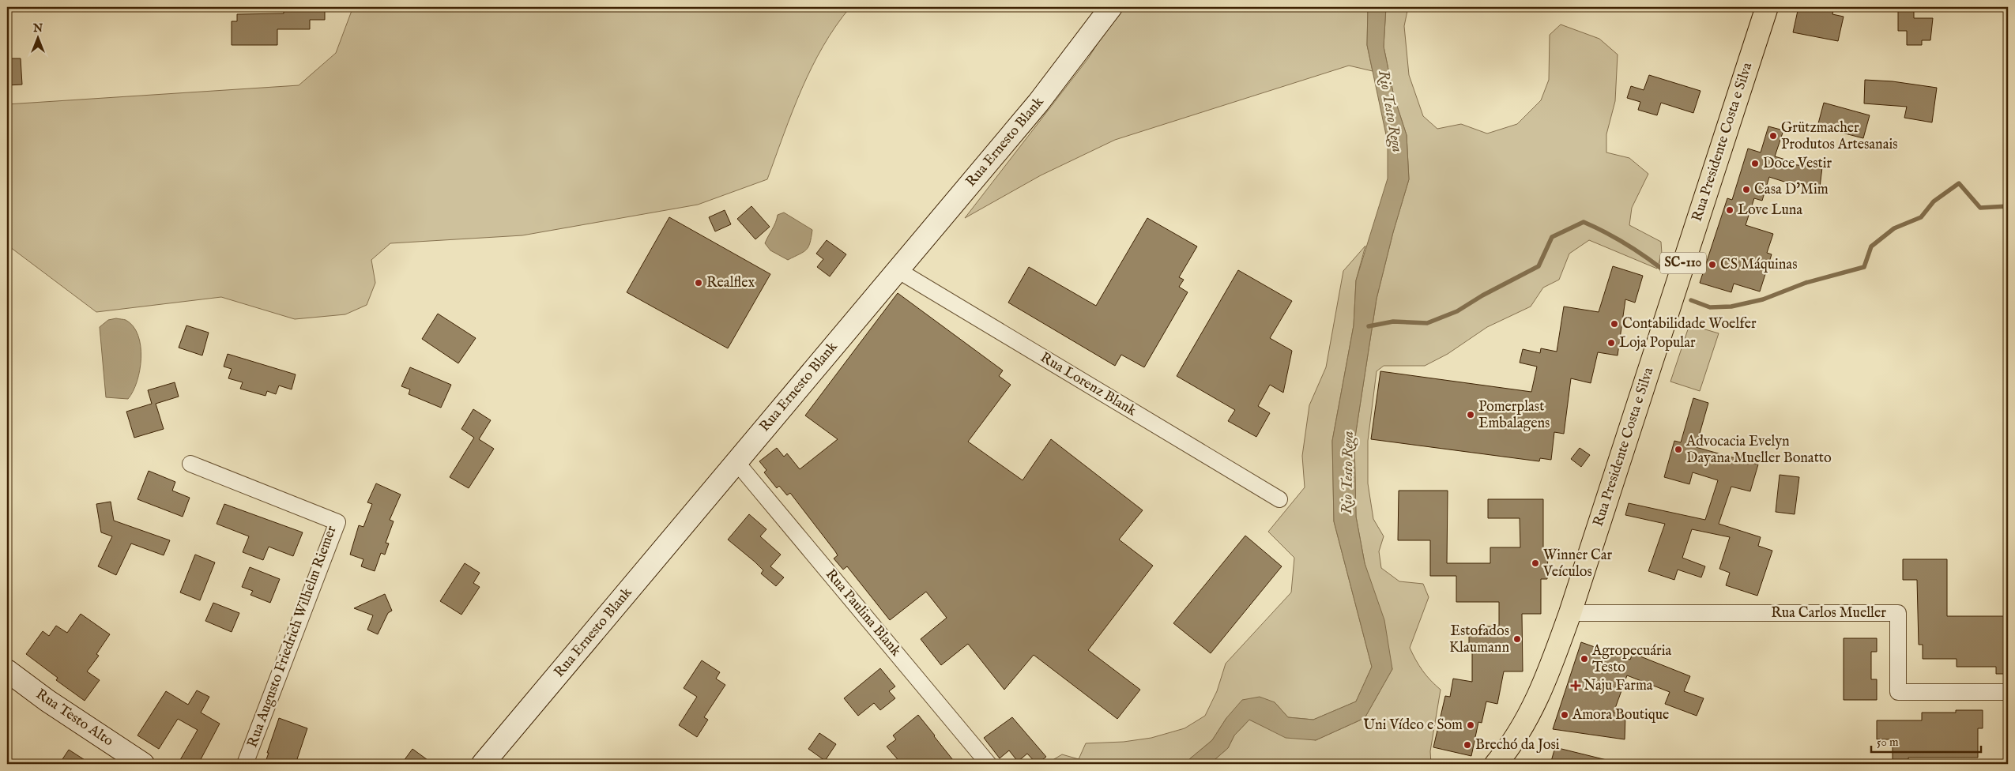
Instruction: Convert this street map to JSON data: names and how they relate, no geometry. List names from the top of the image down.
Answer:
{
  "streets": {
    "main road": ["Rua Presidente Costa e Silva", "SC-110"],
    "street": [
      "Rua Ernesto Blank",
      "Rua Lorenz Blank",
      "Rua Paulina Blank",
      "Rua Carlos Mueller",
      "Rua Augusto Friedrich Wilhelm Riemer",
      "Rua Testo Alto"
    ]
  },
  "crossings": [
    ["Rua Ernesto Blank", "Rua Lorenz Blank"],
    ["Rua Ernesto Blank", "Rua Paulina Blank"],
    ["Rua Presidente Costa e Silva", "Rua Carlos Mueller"]
  ],
  "water": ["Rio Testo Rega"],
  "places": {
    "other": [
      "Grützmacher Produtos Artesanais",
      "Doce Vestir",
      "Casa D'Mim",
      "Love Luna",
      "CS Máquinas",
      "Realflex",
      "Contabilidade Woelfer",
      "Loja Popular",
      "Pomerplast Embalagens",
      "Advocacia Evelyn Dayana Mueller Bonatto",
      "Winner Car Veículos",
      "Estofados Klaumann",
      "Agropecuária Testo",
      "Amora Boutique",
      "Uni Vídeo e Som",
      "Brechó da Josi"
    ],
    "health": ["Naju Farma"]
  },
  "scale_bar": "50 m",
  "north": "top"
}
